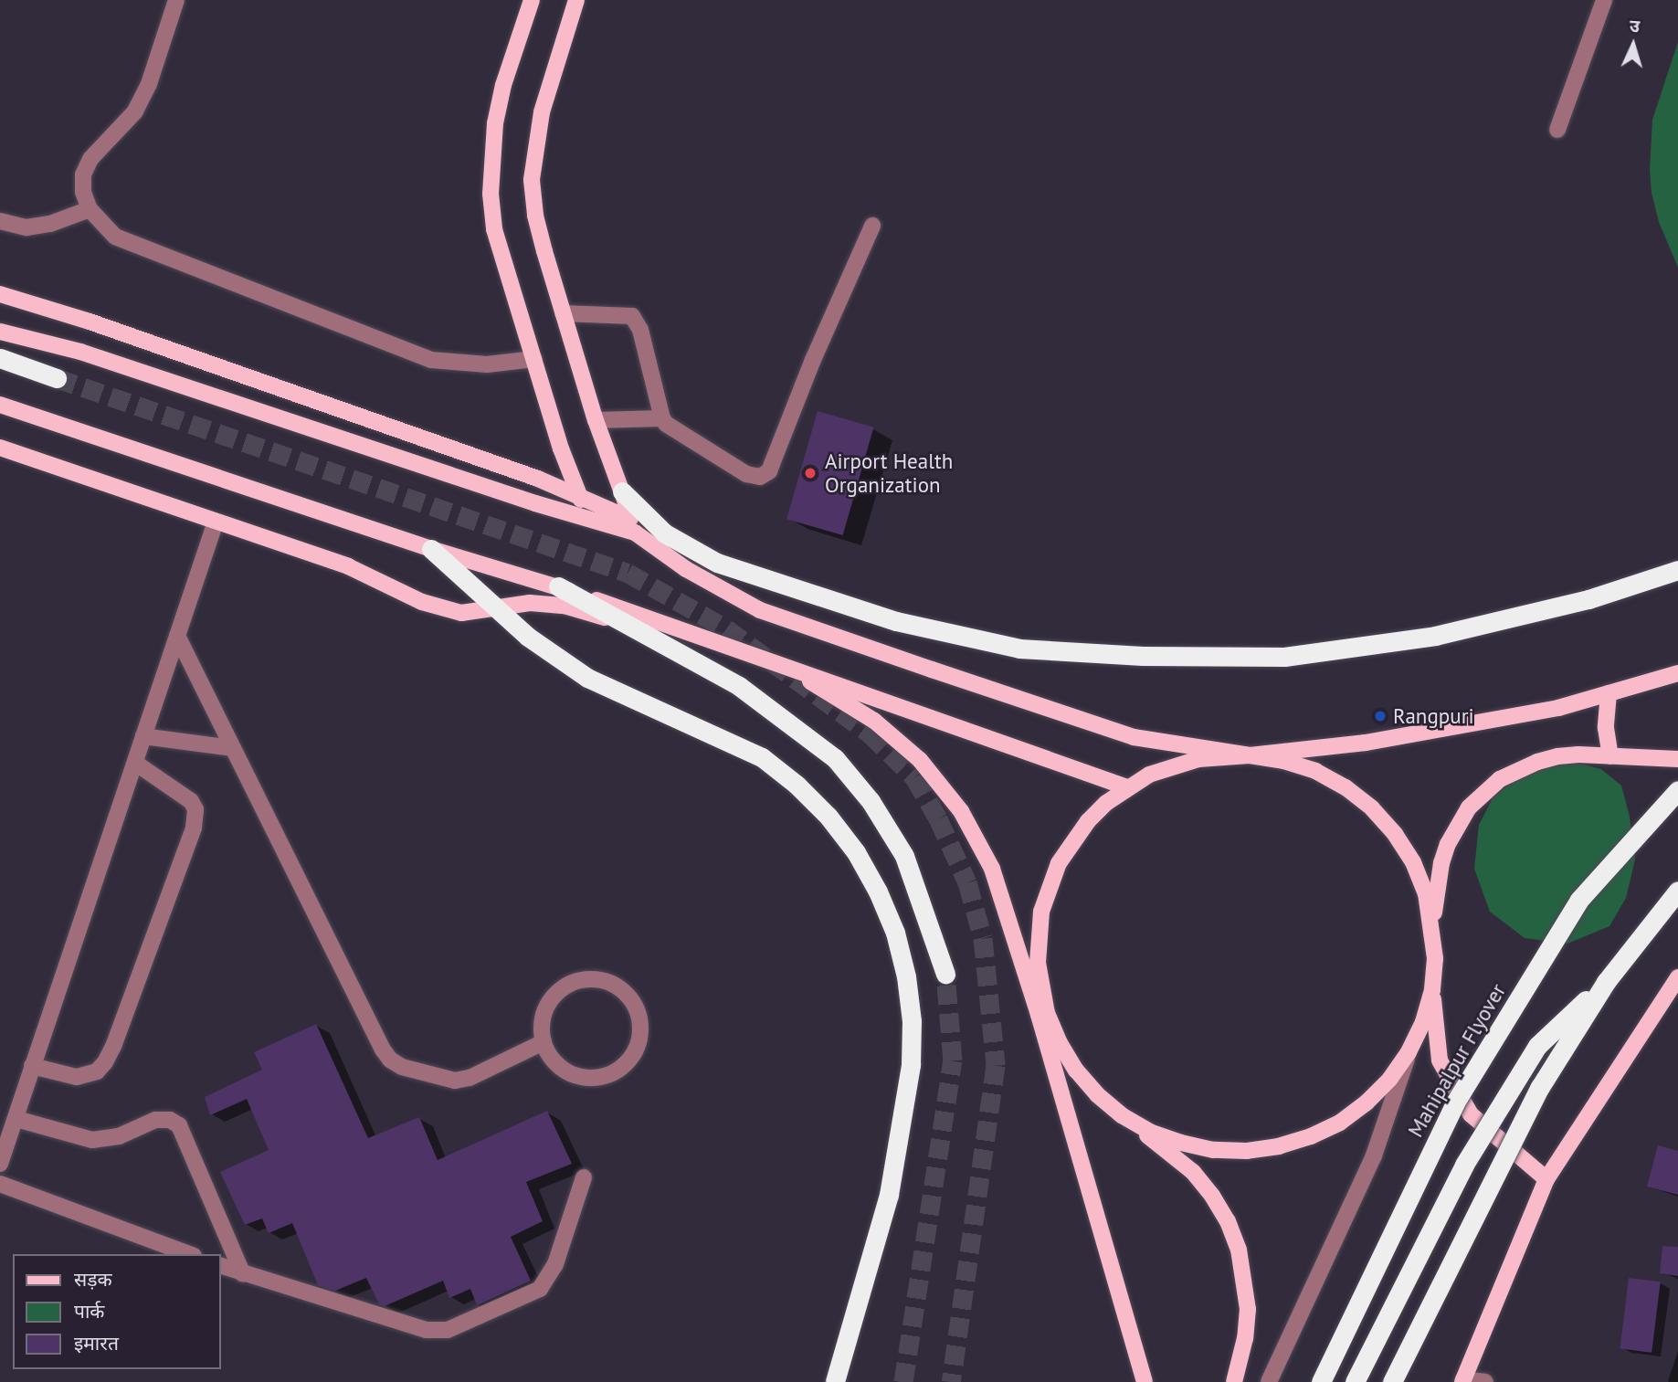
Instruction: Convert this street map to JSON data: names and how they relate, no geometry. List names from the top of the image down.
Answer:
{
  "streets": {
    "highway": ["Mahipalpur Flyover"]
  },
  "places": ["Airport Health Organization", "Rangpuri"],
  "legend": ["सड़क", "पार्क", "इमारत"],
  "north": "top"
}
